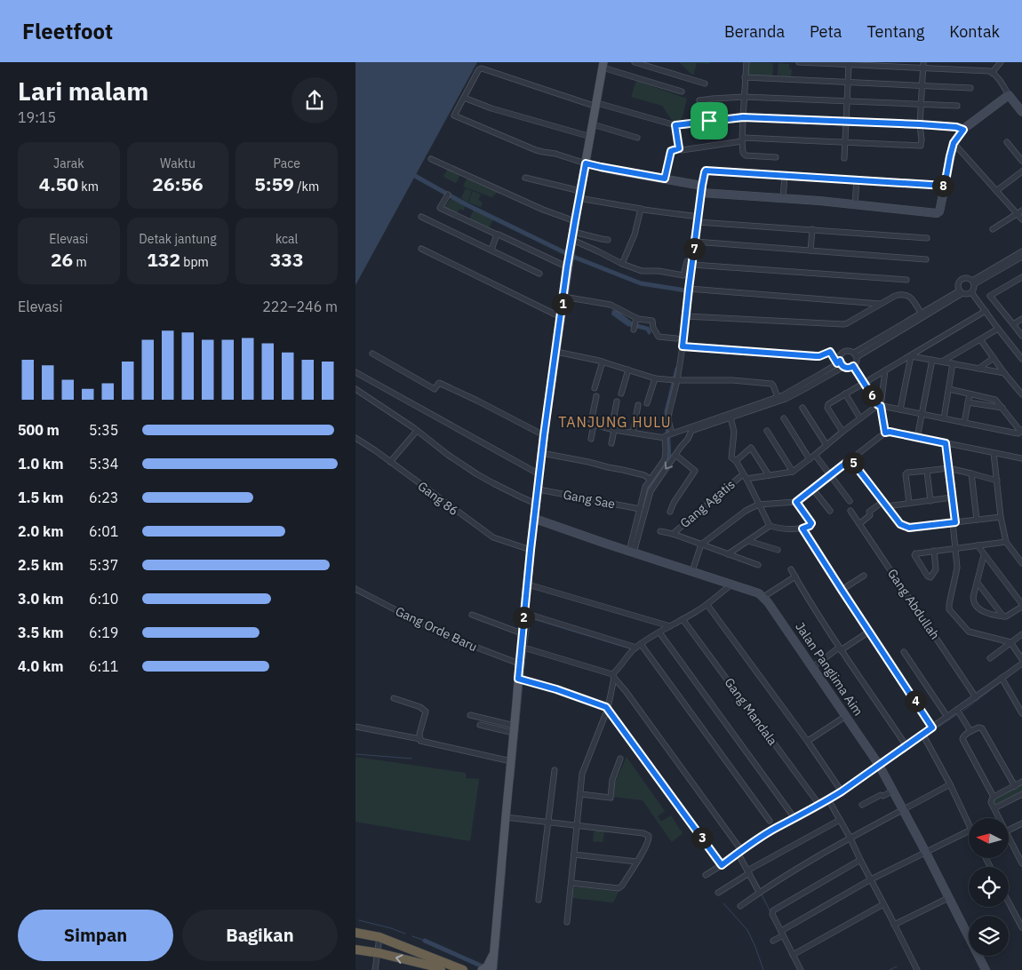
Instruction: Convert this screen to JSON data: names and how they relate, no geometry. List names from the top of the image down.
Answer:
{
  "streets": {
    "street": [
      "Gang 86",
      "Gang Sae",
      "Gang Agatis",
      "Gang Abdullah",
      "Gang Orde Baru",
      "Jalan Panglima Aim",
      "Gang Mandala"
    ]
  },
  "districts": ["TANJUNG HULU"],
  "north": "left",
  "page": {
    "header": "Fleetfoot",
    "nav": [
      "Beranda",
      "Peta",
      "Tentang",
      "Kontak"
    ],
    "heading": ["Lari malam", "19:15"],
    "stats": [
      ["Jarak", "4.50 km"],
      ["Waktu", "26:56"],
      ["Pace", "5:59 /km"],
      ["Elevasi", "26 m"],
      ["Detak jantung", "132 bpm"],
      ["kcal", "333"]
    ],
    "pins": [
      "8",
      "7",
      "1",
      "6",
      "5",
      "2",
      "4",
      "3"
    ],
    "chart": ["Elevasi", "222–246 m"],
    "list": [
      {
        "name": "500 m",
        "note": "5:35"
      },
      {
        "name": "1.0 km",
        "note": "5:34"
      },
      {
        "name": "1.5 km",
        "note": "6:23"
      },
      {
        "name": "2.0 km",
        "note": "6:01"
      },
      {
        "name": "2.5 km",
        "note": "5:37"
      },
      {
        "name": "3.0 km",
        "note": "6:10"
      },
      {
        "name": "3.5 km",
        "note": "6:19"
      },
      {
        "name": "4.0 km",
        "note": "6:11"
      }
    ],
    "buttons": ["Simpan", "Bagikan"]
  }
}
